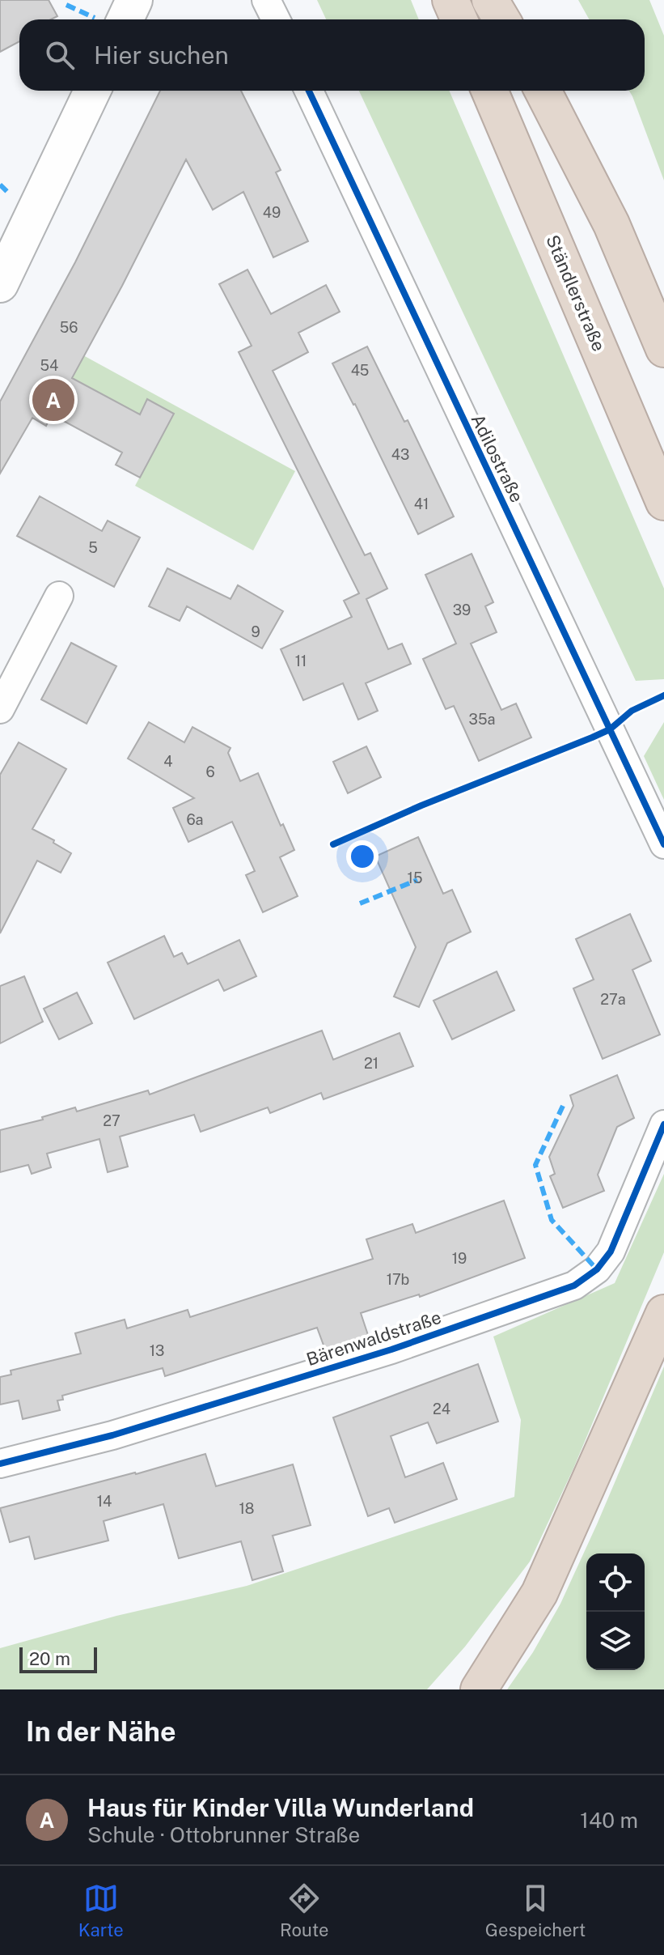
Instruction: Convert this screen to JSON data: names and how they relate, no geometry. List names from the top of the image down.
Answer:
{
  "streets": {
    "highway": ["Ständlerstraße"],
    "street": ["Adilostraße", "Bärenwaldstraße"]
  },
  "house_numbers": [
    "49",
    "56",
    "54",
    "45",
    "43",
    "41",
    "5",
    "39",
    "9",
    "11",
    "35a",
    "4",
    "6",
    "6a",
    "15",
    "27a",
    "21",
    "27",
    "19",
    "17b",
    "13",
    "24",
    "14",
    "18"
  ],
  "scale_bar": "20 m",
  "page": {
    "search": "Hier suchen",
    "pins": "A",
    "scale": "20 m",
    "heading": "In der Nähe",
    "list": [
      {
        "mark": "A",
        "name": "Haus für Kinder Villa Wunderland",
        "note": "Schule · Ottobrunner Straße",
        "value": "140 m"
      }
    ],
    "nav": ["Karte", "Route", "Gespeichert"]
  }
}
